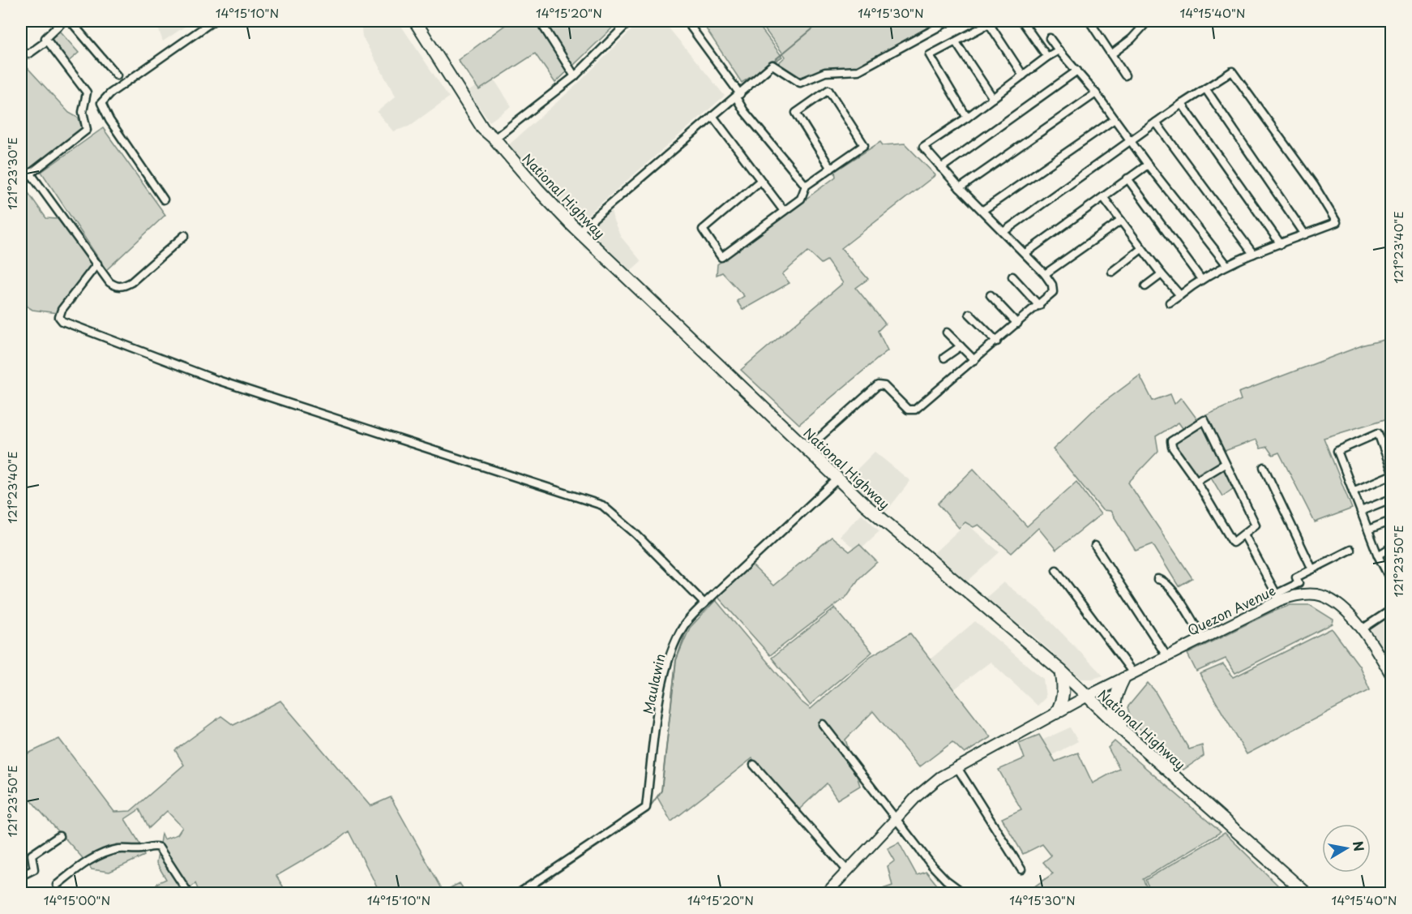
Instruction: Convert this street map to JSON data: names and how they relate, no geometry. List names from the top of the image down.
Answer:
{
  "streets": {
    "main road": ["National Highway", "Quezon Avenue"],
    "street": ["Maulawin"]
  },
  "crossings": [
    ["National Highway", "Quezon Avenue"],
    ["National Highway", "Maulawin"]
  ],
  "north": "right",
  "coordinates": [
    "14°15'10\"N",
    "14°15'20\"N",
    "14°15'30\"N",
    "14°15'40\"N",
    "121°23'30\"E",
    "121°23'40\"E",
    "121°23'50\"E",
    "14°15'00\"N"
  ]
}
